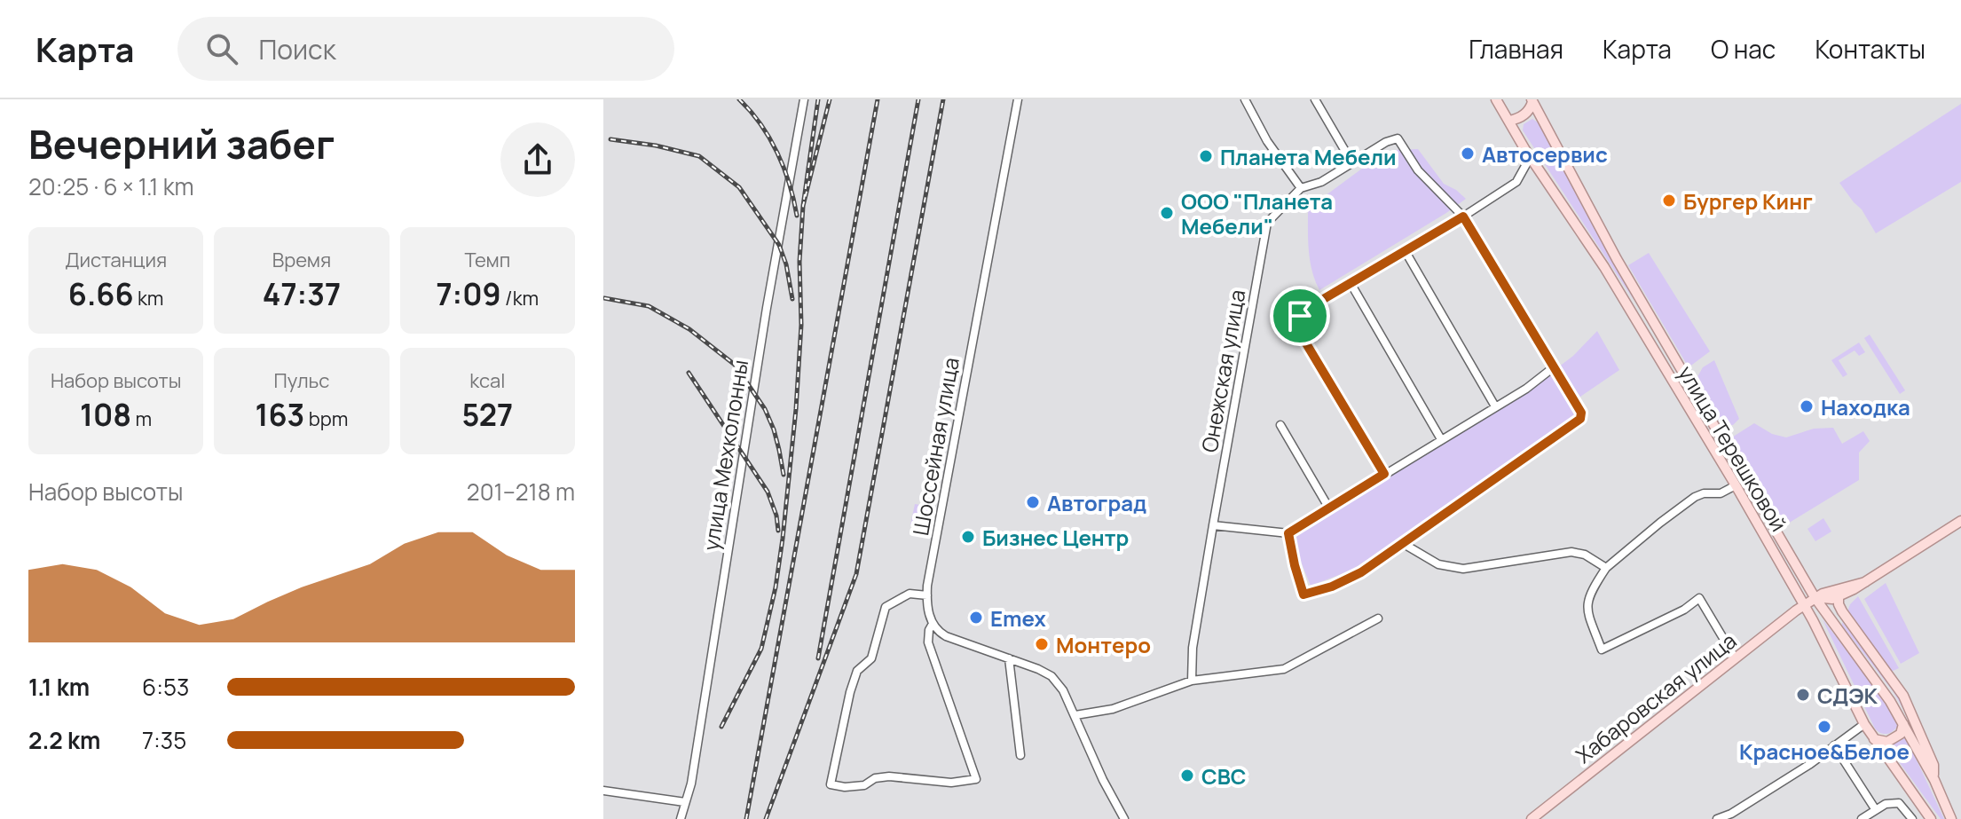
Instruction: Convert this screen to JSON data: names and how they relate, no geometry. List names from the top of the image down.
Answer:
{
  "streets": {
    "main road": ["улица Терешковой", "Хабаровская улица"],
    "street": ["Онежская улица", "Шоссейная улица", "улица Мехколонны"]
  },
  "crossings": [
    ["улица Терешковой", "Хабаровская улица"]
  ],
  "places": [
    "Автосервис",
    "Планета Мебели",
    "Бургер Кинг",
    "ООО \"Планета Мебели\"",
    "Находка",
    "Автоград",
    "Бизнес Центр",
    "Emex",
    "Монтеро",
    "СДЭК",
    "Красное&Белое",
    "СВС"
  ],
  "page": {
    "header": "Карта",
    "search": "Поиск",
    "nav": [
      "Главная",
      "Карта",
      "О нас",
      "Контакты"
    ],
    "heading": ["Вечерний забег", "20:25 · 6 × 1.1 km"],
    "stats": [
      ["Дистанция", "6.66 km"],
      ["Время", "47:37"],
      ["Темп", "7:09 /km"],
      ["Набор высоты", "108 m"],
      ["Пульс", "163 bpm"],
      ["kcal", "527"]
    ],
    "chart": ["Набор высоты", "201–218 m"],
    "list": [
      {
        "name": "1.1 km",
        "note": "6:53"
      },
      {
        "name": "2.2 km",
        "note": "7:35"
      }
    ]
  }
}
